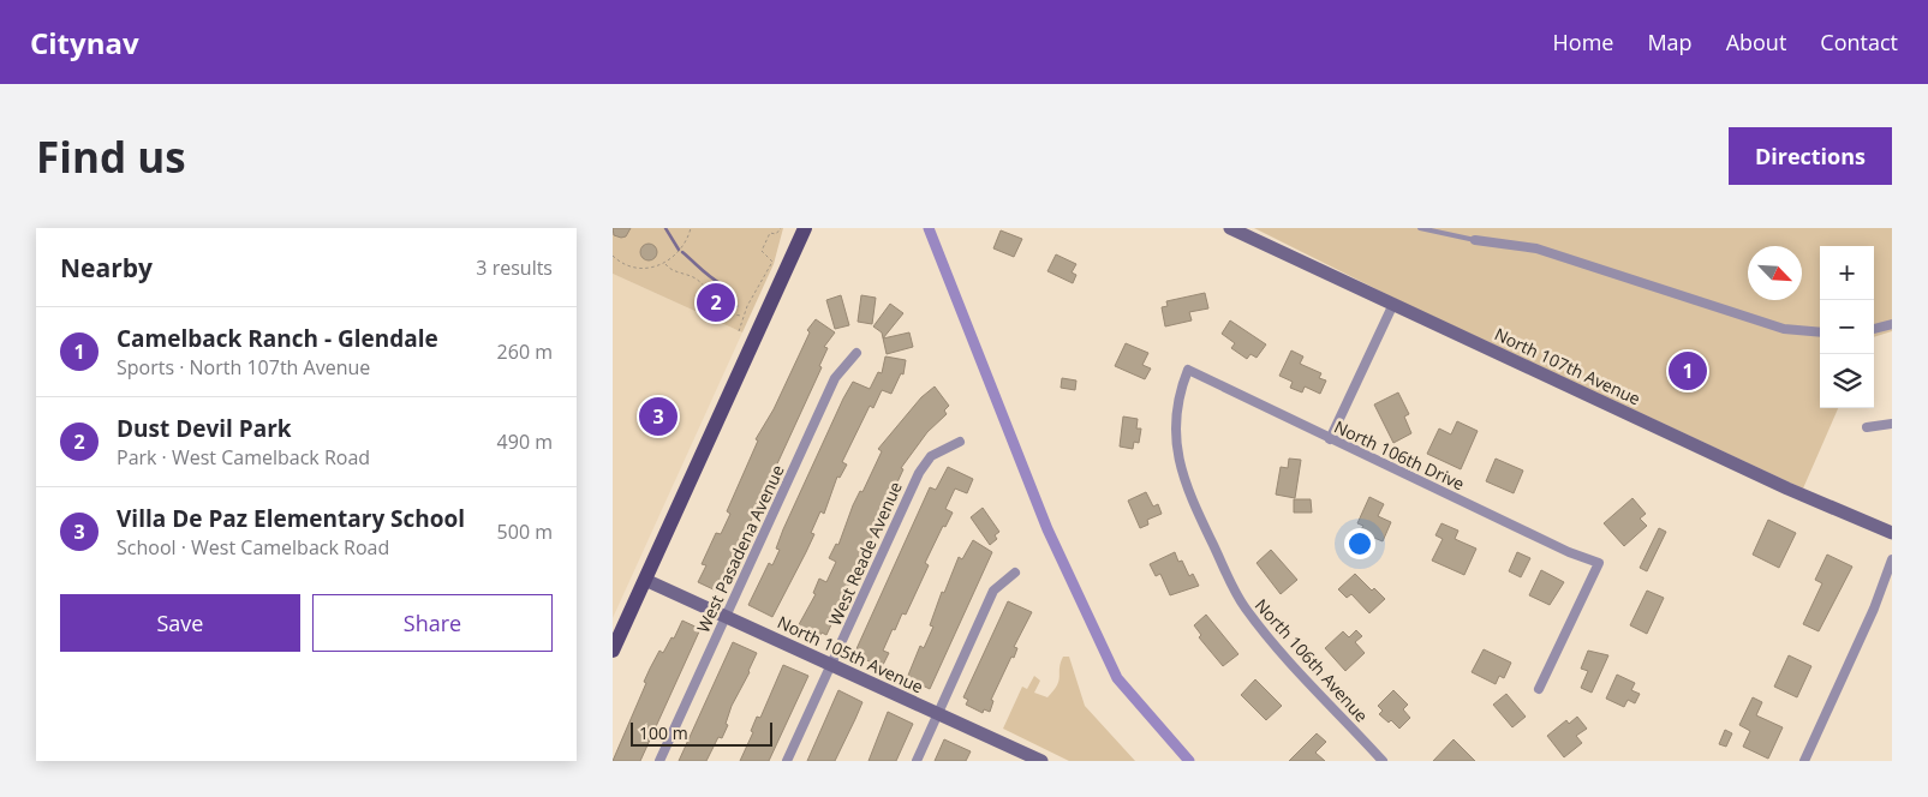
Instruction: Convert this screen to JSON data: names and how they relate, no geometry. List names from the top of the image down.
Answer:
{
  "streets": {
    "street": [
      "North 107th Avenue",
      "North 106th Drive",
      "West Pasadena Avenue",
      "West Reade Avenue",
      "North 105th Avenue",
      "North 106th Avenue"
    ]
  },
  "crossings": [
    ["North 106th Drive", "North 106th Avenue"],
    ["West Pasadena Avenue", "North 105th Avenue"],
    ["West Reade Avenue", "North 105th Avenue"]
  ],
  "scale_bar": "100 m",
  "north": "bottom right",
  "page": {
    "header": "Citynav",
    "nav": [
      "Home",
      "Map",
      "About",
      "Contact"
    ],
    "buttons": [
      "Directions",
      ["Save", "Share"]
    ],
    "title": "Find us",
    "heading": ["Nearby", "3 results"],
    "map_buttons": ["+", "−"],
    "pins": ["2", "1", "3"],
    "list": [
      {
        "mark": "1",
        "name": "Camelback Ranch - Glendale",
        "note": "Sports · North 107th Avenue",
        "value": "260 m"
      },
      {
        "mark": "2",
        "name": "Dust Devil Park",
        "note": "Park · West Camelback Road",
        "value": "490 m"
      },
      {
        "mark": "3",
        "name": "Villa De Paz Elementary School",
        "note": "School · West Camelback Road",
        "value": "500 m"
      }
    ],
    "scale": "100 m"
  }
}
